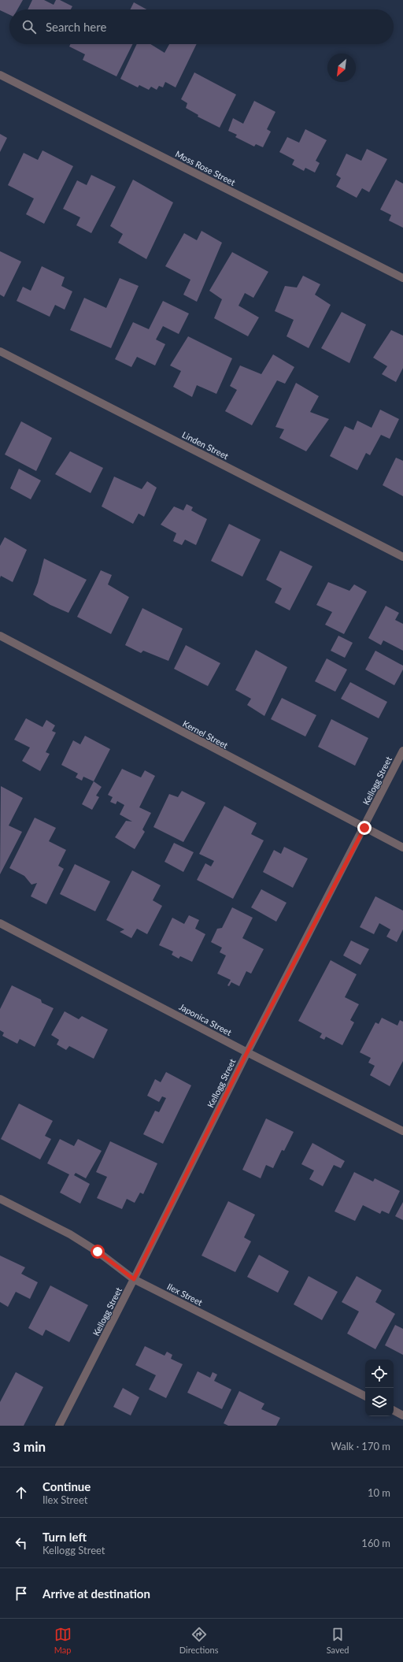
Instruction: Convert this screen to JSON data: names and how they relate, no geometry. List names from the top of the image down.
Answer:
{
  "streets": {
    "street": [
      "Moss Rose Street",
      "Linden Street",
      "Kernel Street",
      "Kellogg Street",
      "Japonica Street",
      "Ilex Street"
    ]
  },
  "crossings": [
    ["Kernel Street", "Kellogg Street"],
    ["Kellogg Street", "Japonica Street"],
    ["Kellogg Street", "Ilex Street"]
  ],
  "north": "bottom left",
  "page": {
    "search": "Search here",
    "heading": ["3 min", "Walk · 170 m"],
    "list": [
      ["Continue", "Ilex Street", "10 m"],
      ["Turn left", "Kellogg Street", "160 m"],
      "Arrive at destination"
    ],
    "nav": ["Map", "Directions", "Saved"]
  }
}
